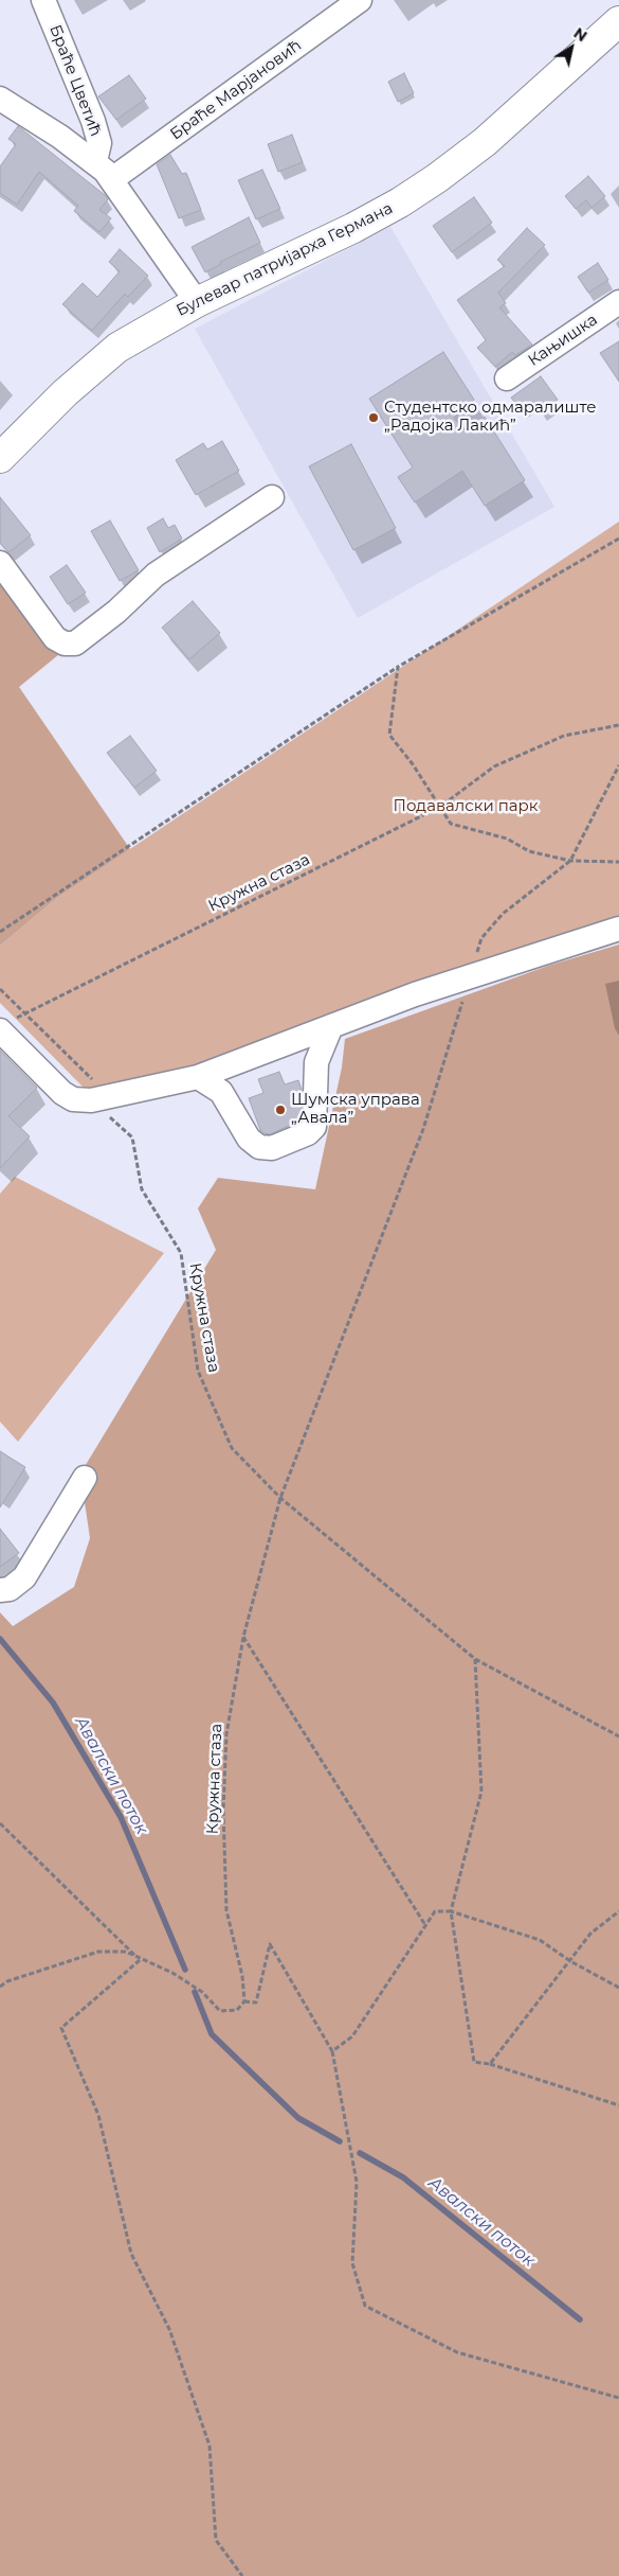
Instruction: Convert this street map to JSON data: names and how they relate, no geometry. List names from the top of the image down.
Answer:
{
  "streets": {
    "main road": ["Булевар патријарха Германа"],
    "street": ["Браће Цветић", "Браће Марјановић", "Кањишка"],
    "path": ["Кружна стаза"]
  },
  "water": ["Авалски поток"],
  "parks": ["Подавалски парк"],
  "places": ["Студентско одмаралиште „Радојка Лакић”", "Шумска управа „Авала”"],
  "north": "top right"
}
